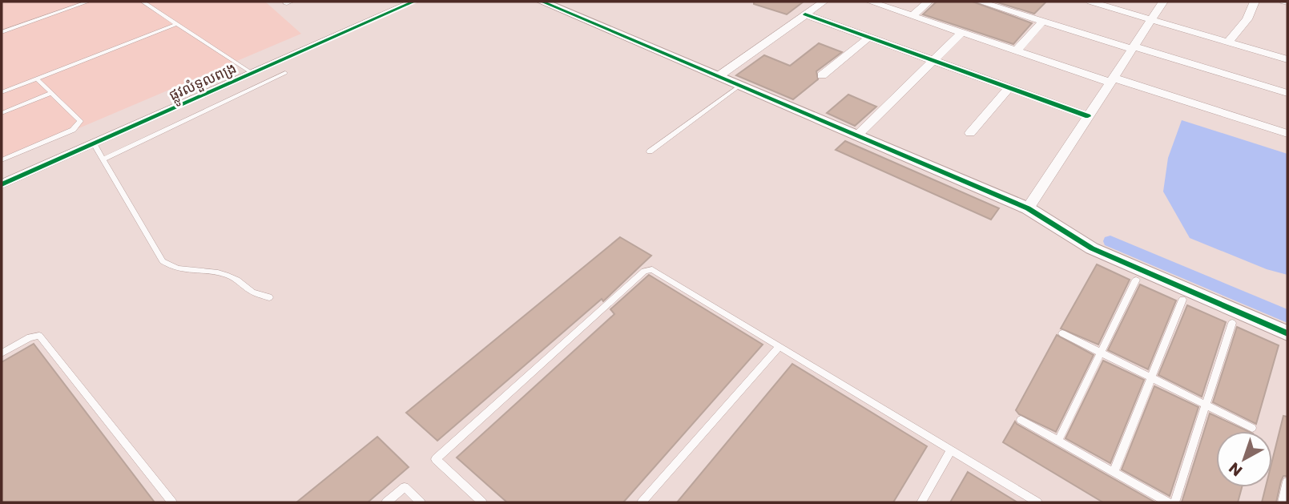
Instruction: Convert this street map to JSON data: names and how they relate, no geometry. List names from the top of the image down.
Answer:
{
  "streets": {
    "street": ["ផ្លូវលំទួលពង្រ"]
  },
  "north": "bottom left"
}
